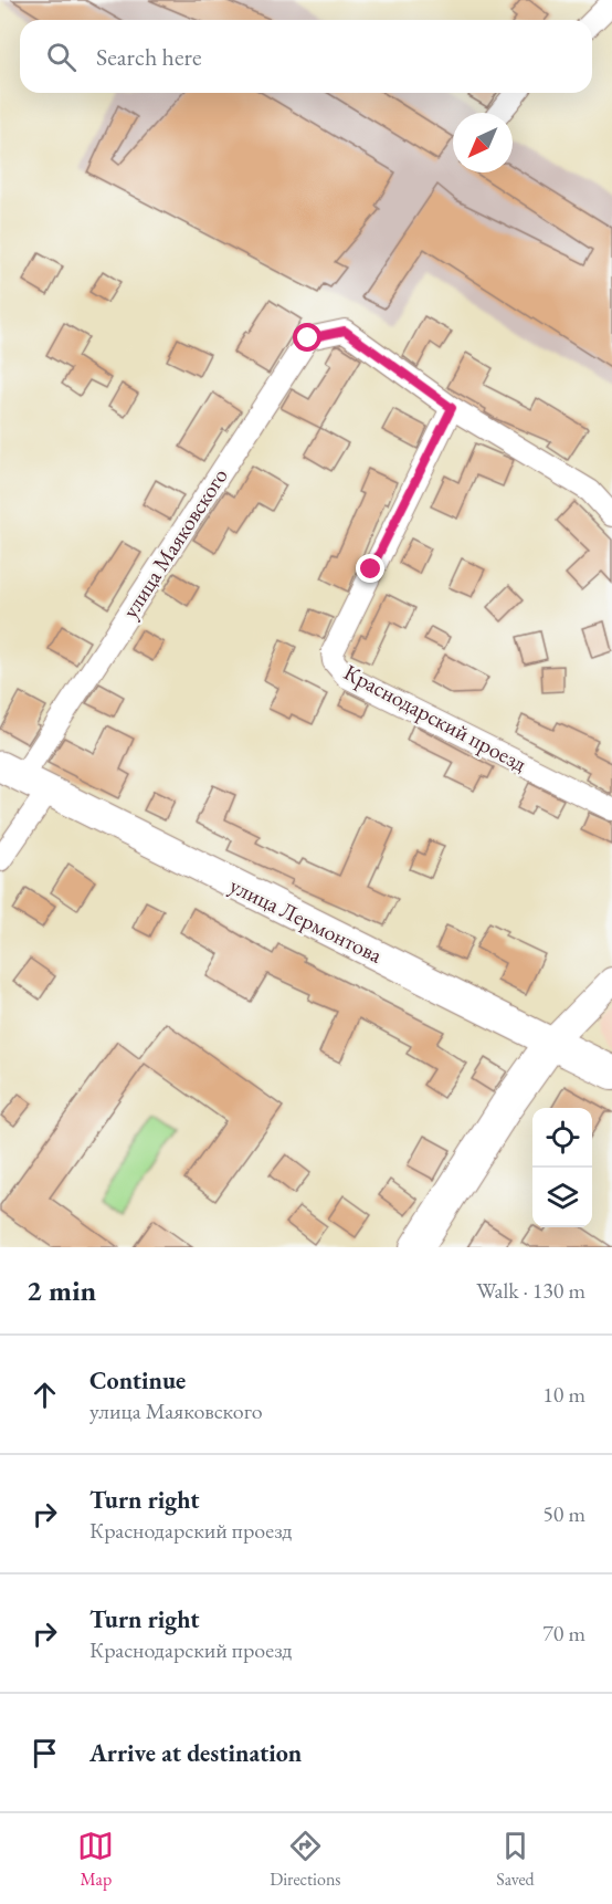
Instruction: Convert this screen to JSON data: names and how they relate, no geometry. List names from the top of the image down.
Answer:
{
  "streets": {
    "main road": ["улица Лермонтова"],
    "street": ["улица Маяковского", "Краснодарский проезд"]
  },
  "crossings": [
    ["улица Маяковского", "Краснодарский проезд"],
    ["улица Маяковского", "улица Лермонтова"]
  ],
  "north": "bottom left",
  "page": {
    "search": "Search here",
    "heading": ["2 min", "Walk · 130 m"],
    "list": [
      ["Continue", "улица Маяковского", "10 m"],
      ["Turn right", "Краснодарский проезд", "50 m"],
      ["Turn right", "Краснодарский проезд", "70 m"],
      "Arrive at destination"
    ],
    "nav": ["Map", "Directions", "Saved"]
  }
}
